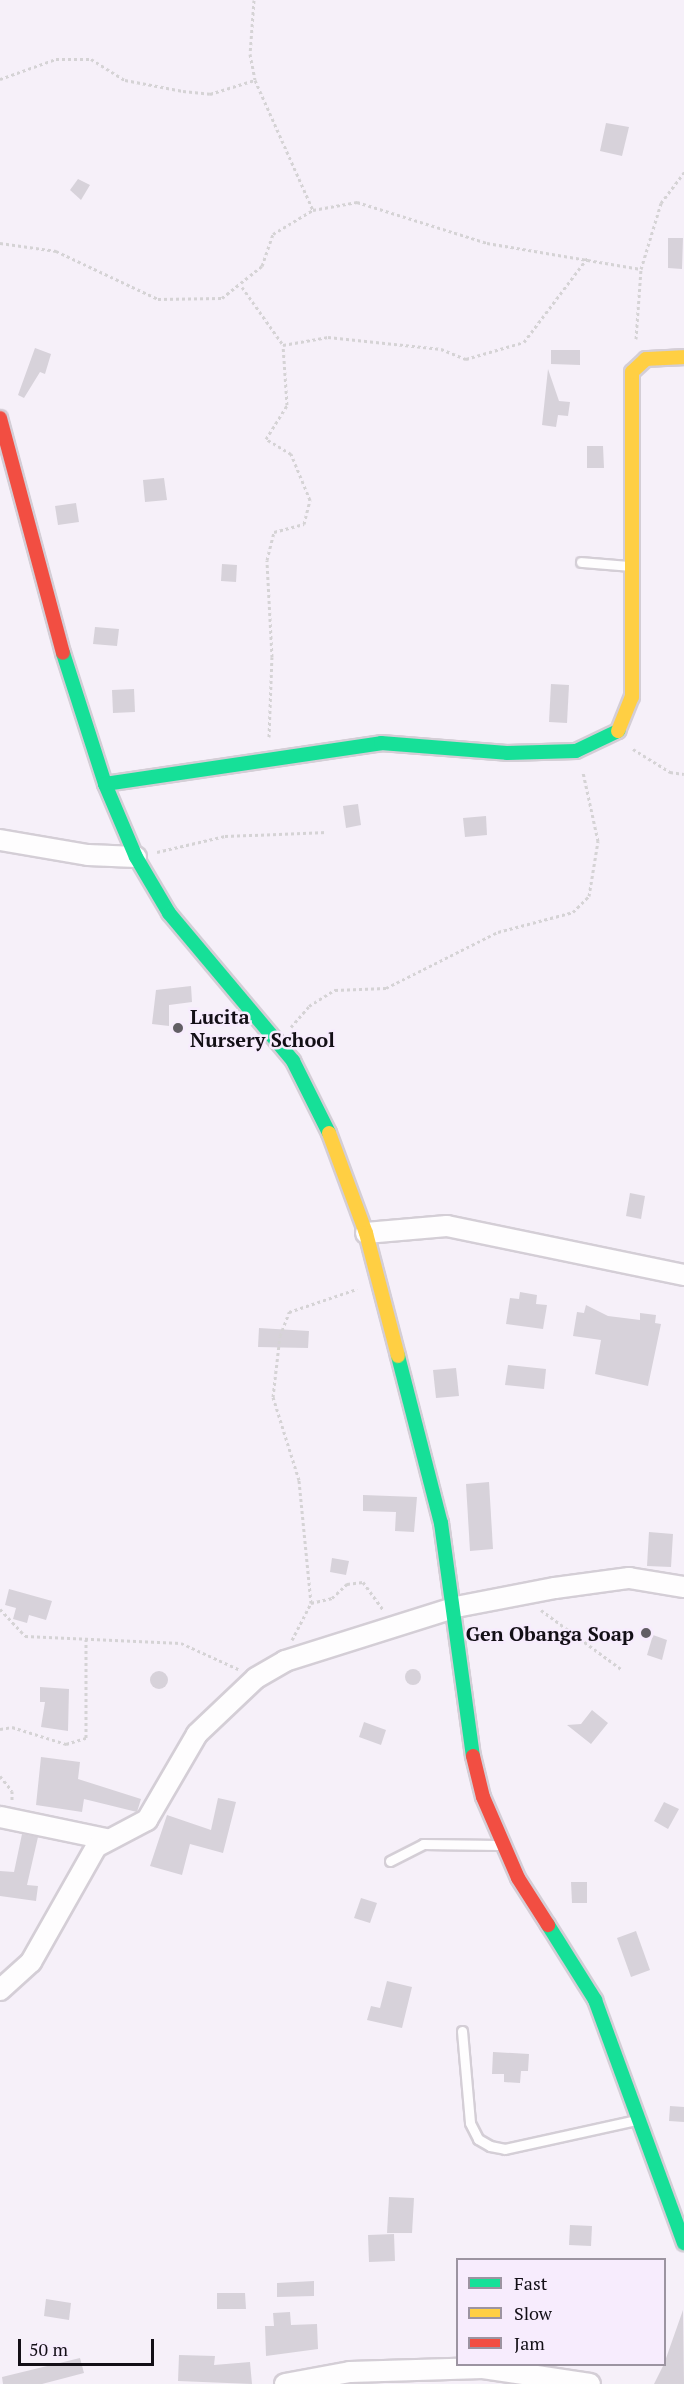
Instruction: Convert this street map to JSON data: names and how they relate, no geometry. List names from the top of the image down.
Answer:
{
  "places": ["Lucita Nursery School", "Gen Obanga Soap"],
  "legend": ["Fast", "Slow", "Jam"],
  "scale_bar": "50 m"
}
